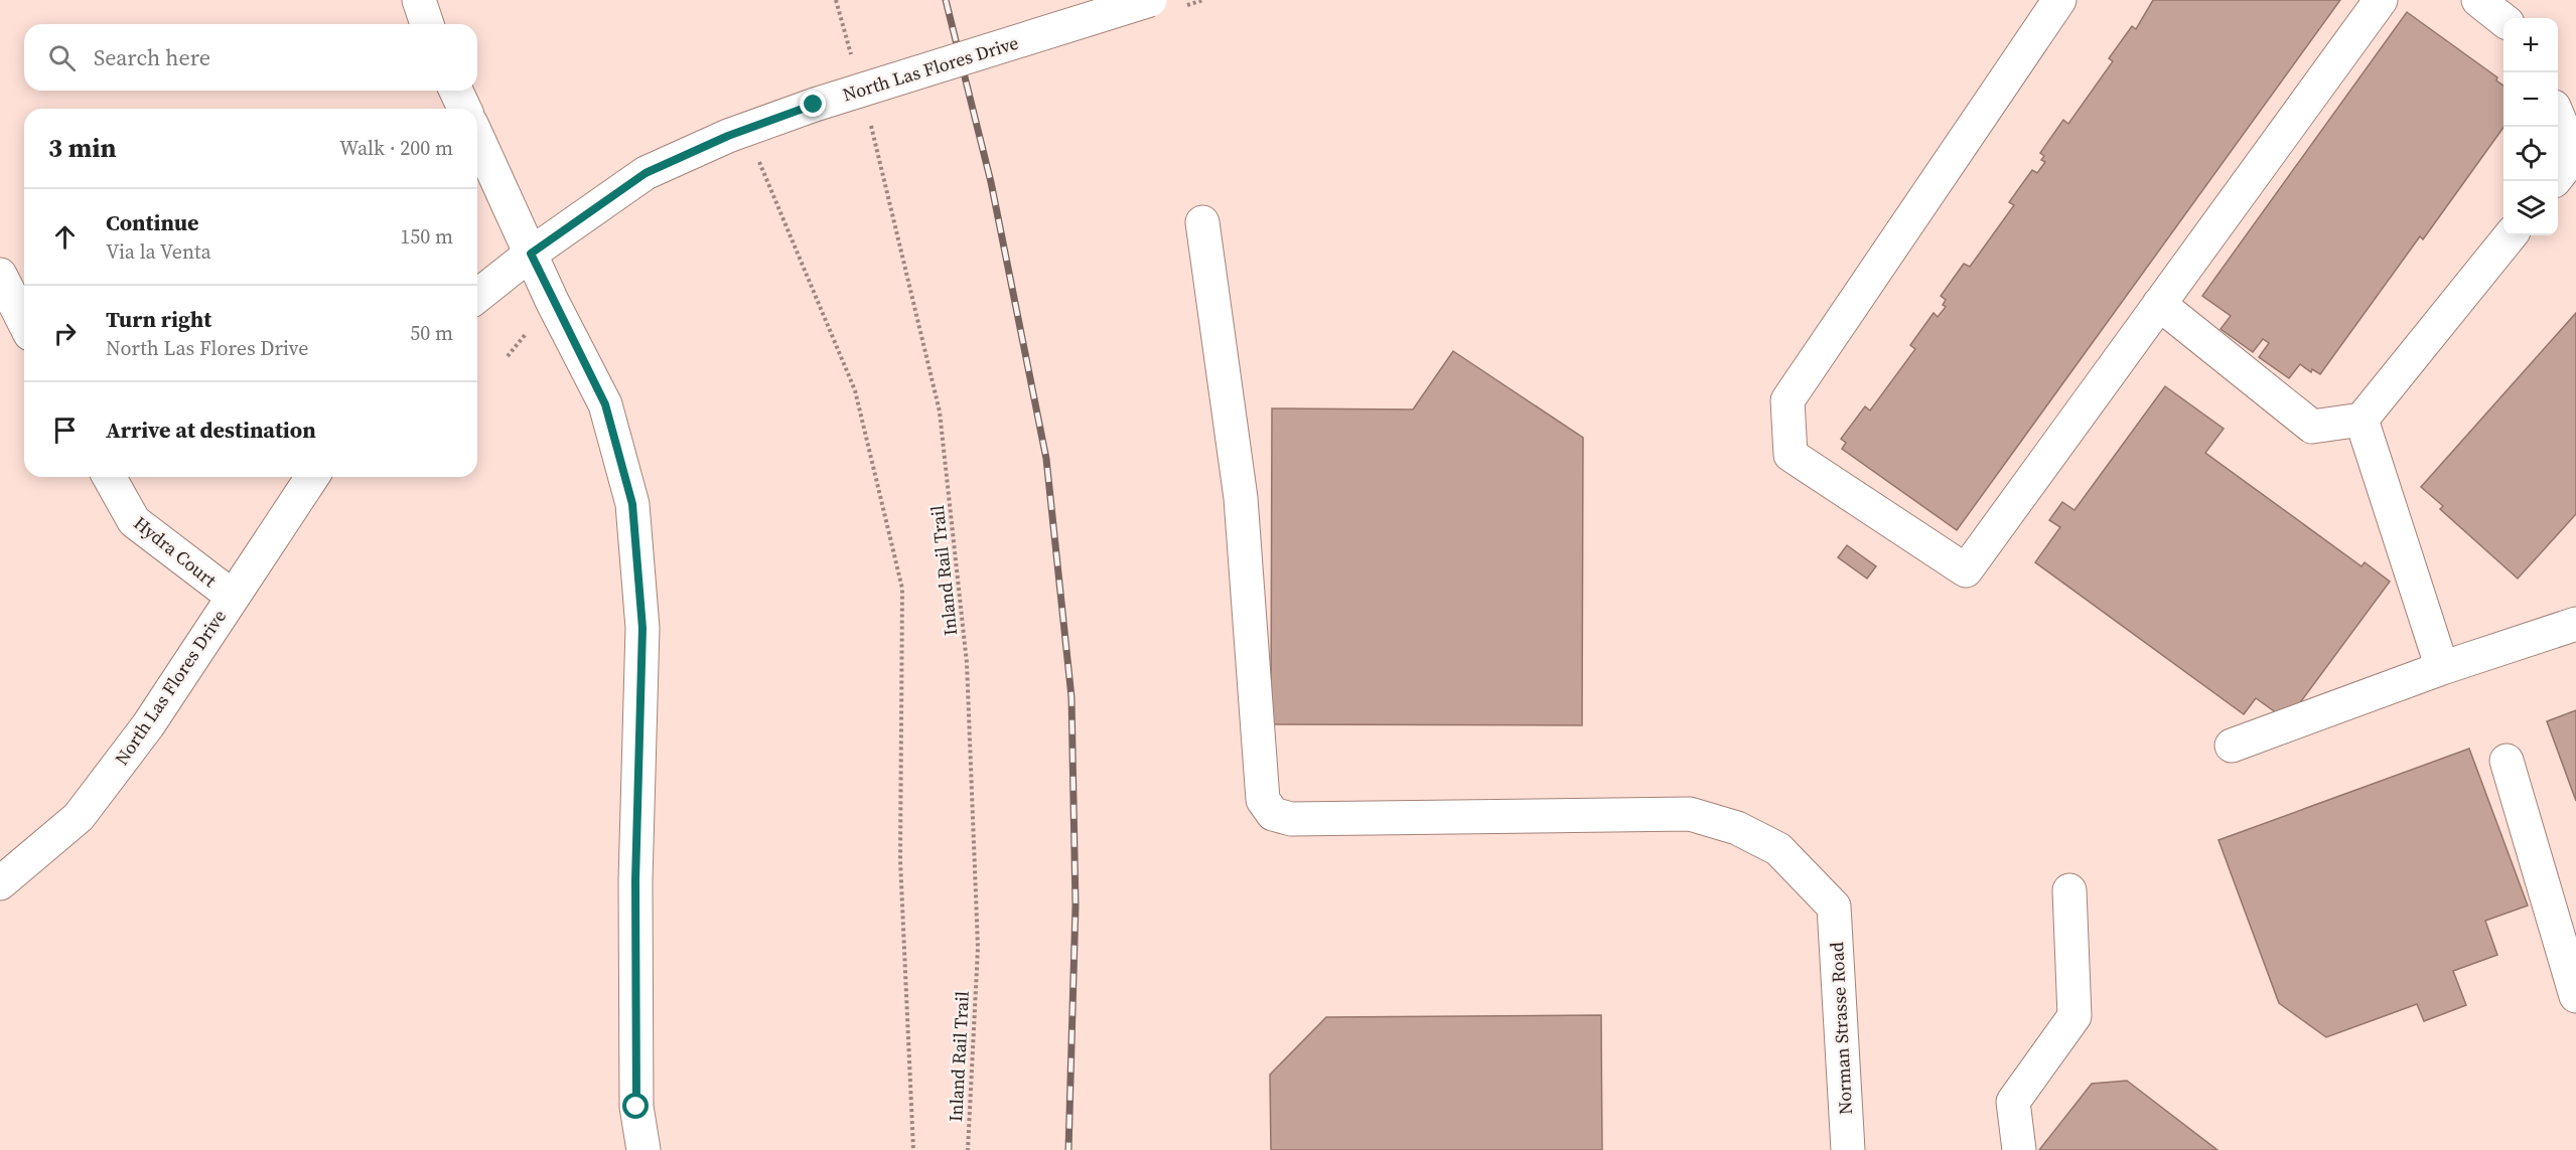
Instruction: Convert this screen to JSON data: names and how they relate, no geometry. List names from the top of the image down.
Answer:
{
  "streets": {
    "street": ["North Las Flores Drive", "Hydra Court", "Norman Strasse Road"],
    "path": ["Inland Rail Trail"]
  },
  "crossings": [
    ["North Las Flores Drive", "Hydra Court"]
  ],
  "page": {
    "map_buttons": ["+", "−"],
    "search": "Search here",
    "heading": ["3 min", "Walk · 200 m"],
    "list": [
      ["Continue", "Via la Venta", "150 m"],
      ["Turn right", "North Las Flores Drive", "50 m"],
      "Arrive at destination"
    ]
  }
}
